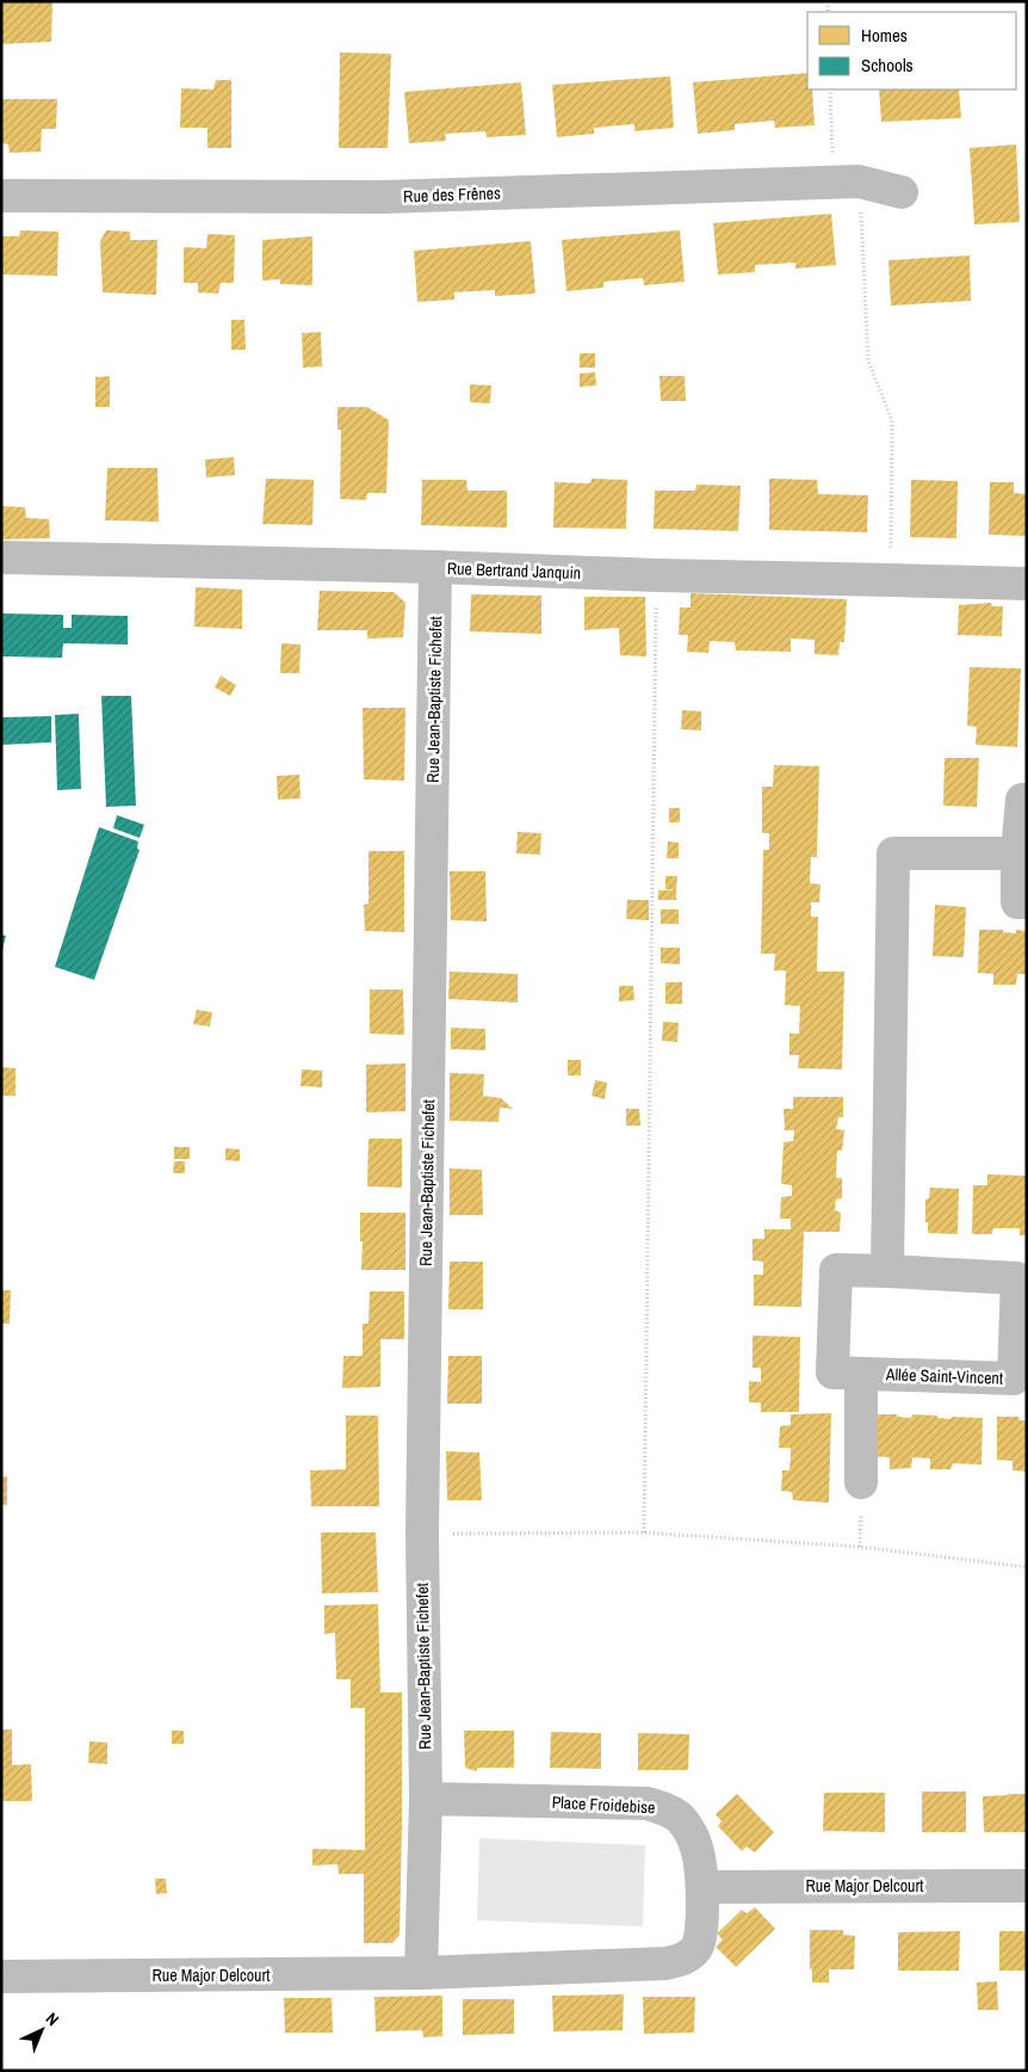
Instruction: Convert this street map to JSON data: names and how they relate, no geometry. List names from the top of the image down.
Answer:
{
  "streets": {
    "street": [
      "Rue des Frênes",
      "Rue Bertrand Janquin",
      "Rue Jean-Baptiste Fichefet",
      "Allée Saint-Vincent",
      "Place Froidebise",
      "Rue Major Delcourt"
    ]
  },
  "crossings": [
    ["Rue Bertrand Janquin", "Rue Jean-Baptiste Fichefet"],
    ["Rue Jean-Baptiste Fichefet", "Place Froidebise"],
    ["Place Froidebise", "Rue Major Delcourt"]
  ],
  "legend": ["Homes", "Schools"],
  "north": "top right"
}
